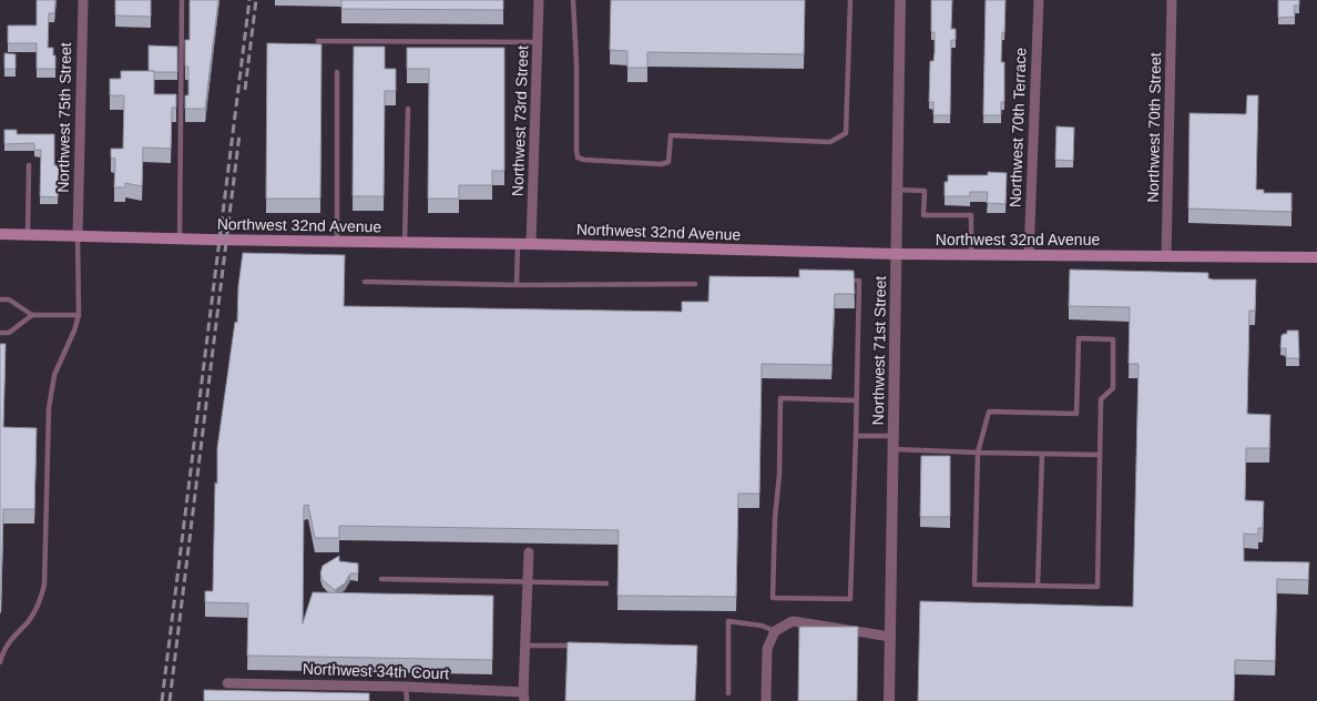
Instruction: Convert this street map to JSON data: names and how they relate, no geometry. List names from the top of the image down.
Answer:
{
  "streets": {
    "main road": ["Northwest 32nd Avenue"],
    "street": [
      "Northwest 75th Street",
      "Northwest 73rd Street",
      "Northwest 70th Terrace",
      "Northwest 70th Street",
      "Northwest 71st Street",
      "Northwest 34th Court"
    ]
  },
  "crossings": [
    ["Northwest 75th Street", "Northwest 32nd Avenue"],
    ["Northwest 73rd Street", "Northwest 32nd Avenue"],
    ["Northwest 70th Terrace", "Northwest 32nd Avenue"],
    ["Northwest 70th Street", "Northwest 32nd Avenue"],
    ["Northwest 32nd Avenue", "Northwest 71st Street"]
  ]
}
